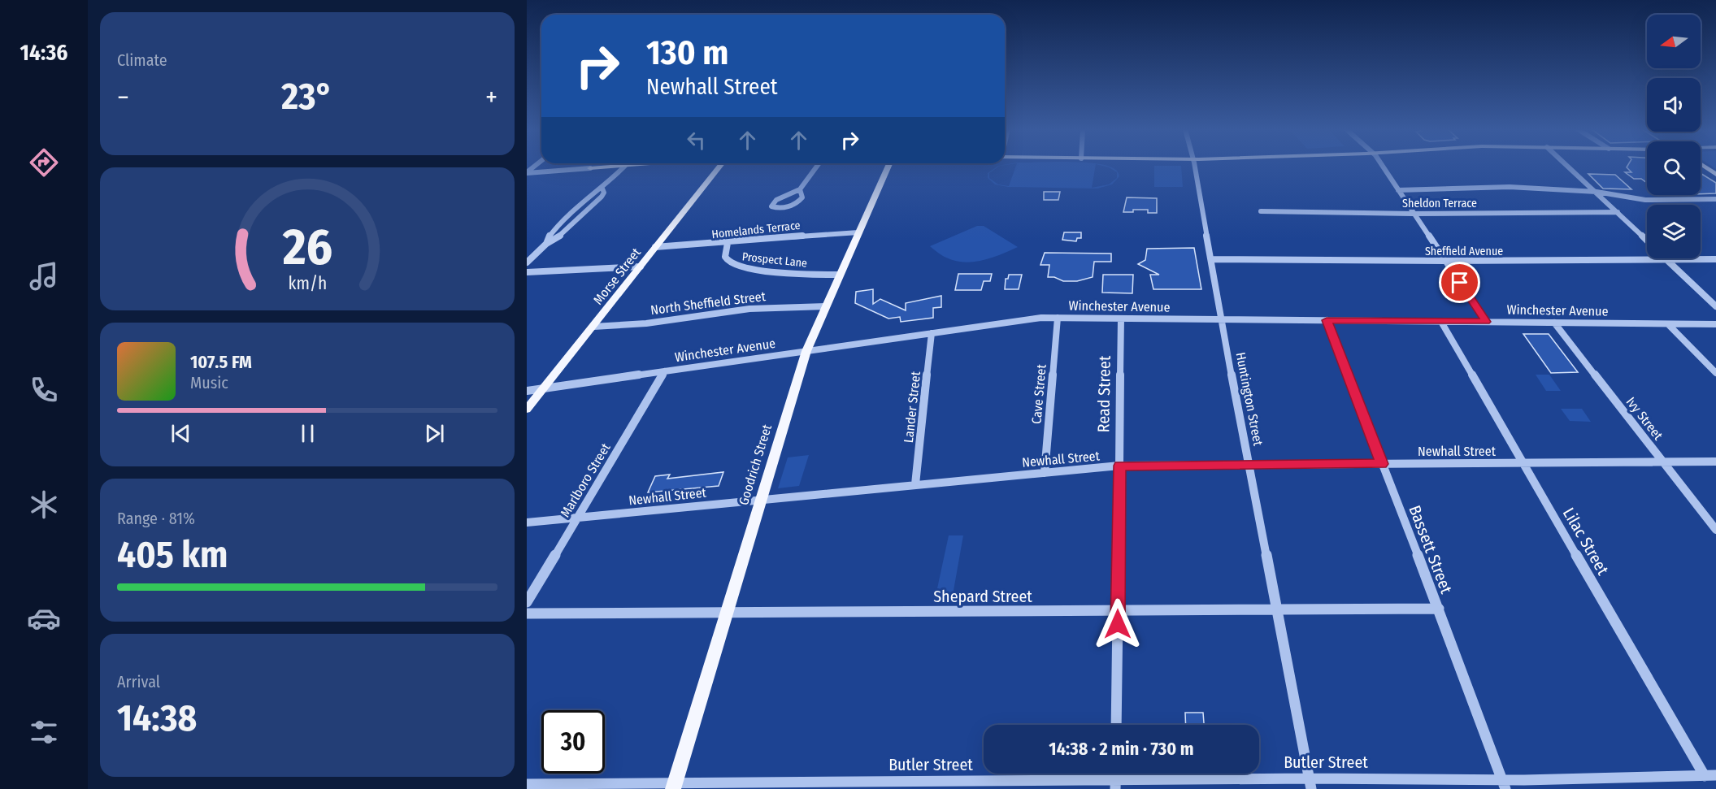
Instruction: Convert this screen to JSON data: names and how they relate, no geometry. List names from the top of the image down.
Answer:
{
  "streets": {
    "main road": ["Morse Street", "Goodrich Street"],
    "street": [
      "Sheldon Terrace",
      "Homelands Terrace",
      "Sheffield Avenue",
      "Prospect Lane",
      "North Sheffield Street",
      "Winchester Avenue",
      "Cave Street",
      "Read Street",
      "Huntington Street",
      "Lander Street",
      "Ivy Street",
      "Newhall Street",
      "Marlboro Street",
      "Lilac Street",
      "Bassett Street",
      "Shepard Street",
      "Butler Street"
    ]
  },
  "crossings": [
    ["Homelands Terrace", "Prospect Lane"],
    ["Homelands Terrace", "Morse Street"],
    ["Homelands Terrace", "Goodrich Street"],
    ["Sheffield Avenue", "Huntington Street"],
    ["Prospect Lane", "Goodrich Street"],
    ["Morse Street", "North Sheffield Street"],
    ["Morse Street", "Winchester Avenue"],
    ["North Sheffield Street", "Goodrich Street"],
    ["Winchester Avenue", "Cave Street"],
    ["Winchester Avenue", "Read Street"],
    ["Winchester Avenue", "Huntington Street"],
    ["Winchester Avenue", "Lander Street"],
    ["Winchester Avenue", "Ivy Street"],
    ["Winchester Avenue", "Goodrich Street"],
    ["Winchester Avenue", "Marlboro Street"],
    ["Winchester Avenue", "Lilac Street"],
    ["Winchester Avenue", "Bassett Street"],
    ["Cave Street", "Newhall Street"],
    ["Read Street", "Newhall Street"],
    ["Read Street", "Shepard Street"],
    ["Huntington Street", "Newhall Street"],
    ["Huntington Street", "Shepard Street"],
    ["Huntington Street", "Butler Street"],
    ["Lander Street", "Newhall Street"],
    ["Ivy Street", "Newhall Street"],
    ["Newhall Street", "Goodrich Street"],
    ["Newhall Street", "Marlboro Street"],
    ["Newhall Street", "Lilac Street"],
    ["Newhall Street", "Bassett Street"],
    ["Goodrich Street", "Shepard Street"],
    ["Goodrich Street", "Butler Street"],
    ["Lilac Street", "Butler Street"],
    ["Bassett Street", "Shepard Street"],
    ["Bassett Street", "Butler Street"]
  ],
  "north": "left",
  "page": {
    "tabs": "14:36",
    "tile": [
      "Climate",
      ["Range · 81%", "405 km"],
      ["Arrival", "14:38"]
    ],
    "turn": ["130 m", "Newhall Street"],
    "heat": ["−", "23°", "+"],
    "song": ["107.5 FM", "Music"],
    "limit": "30",
    "trip": "14:38 · 2 min · 730 m",
    "gauge": ["26", "km/h"]
  }
}
